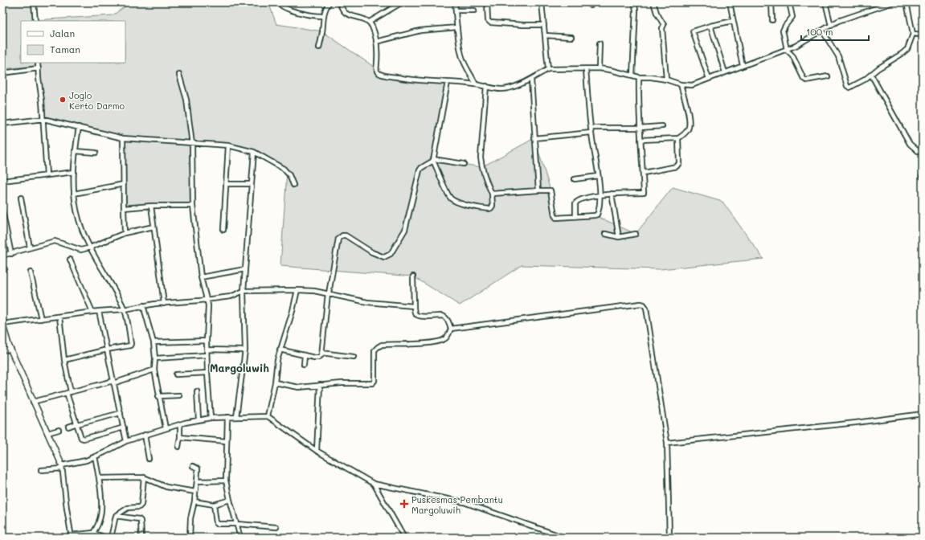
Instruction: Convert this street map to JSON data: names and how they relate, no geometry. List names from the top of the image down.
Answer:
{
  "districts": ["Margoluwih"],
  "places": {
    "other": ["Joglo Kerto Darmo"],
    "health": ["Puskesmas Pembantu Margoluwih"]
  },
  "legend": ["Jalan", "Taman"],
  "scale_bar": "100 m"
}
